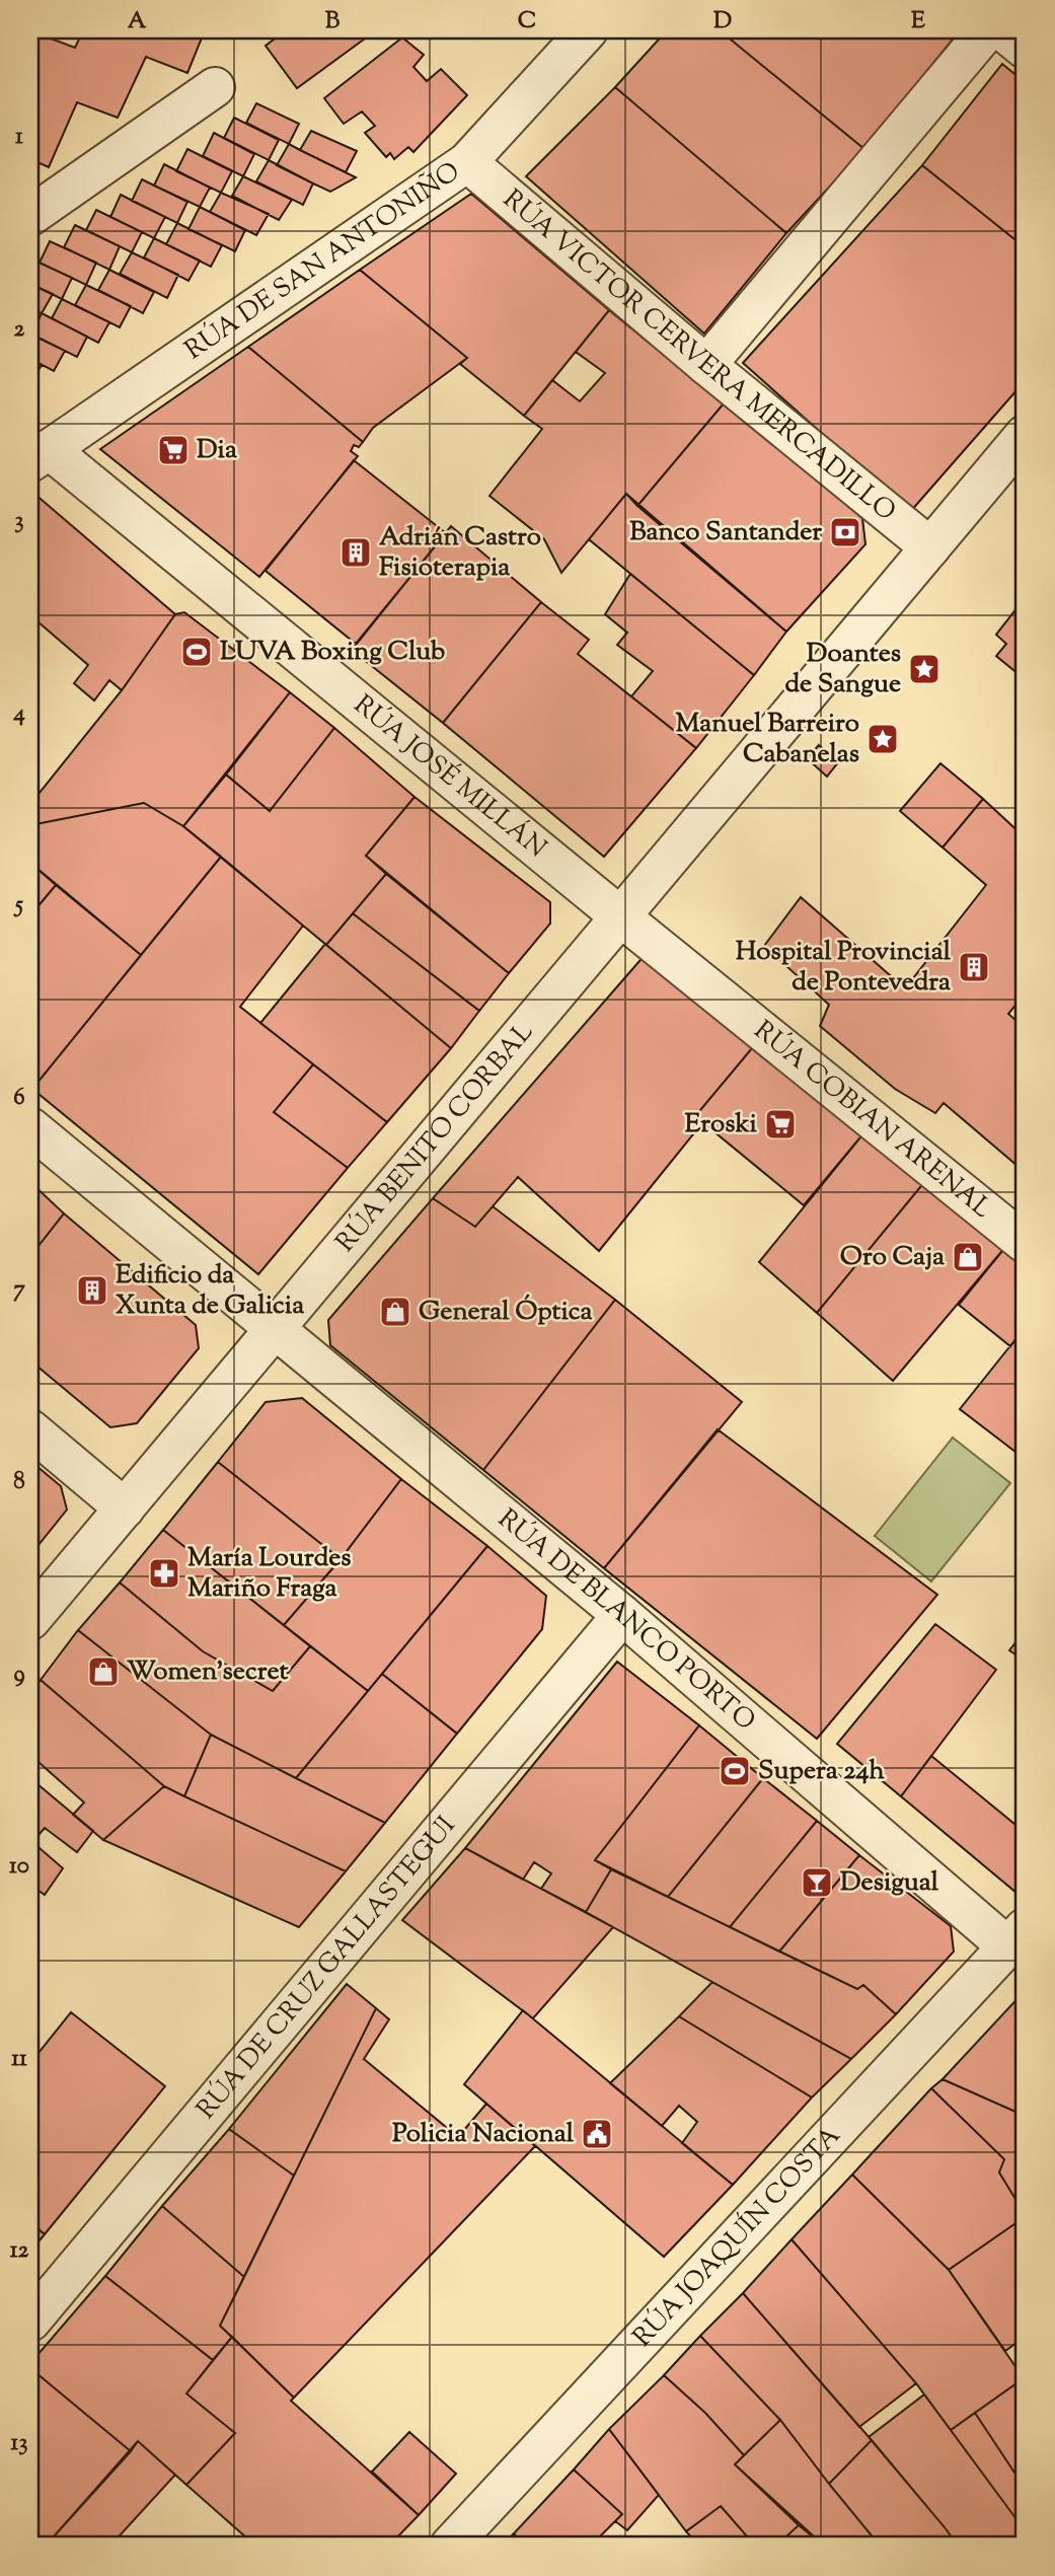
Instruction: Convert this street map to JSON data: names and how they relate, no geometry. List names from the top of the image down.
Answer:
{
  "streets": {
    "street": [
      "RÚA DE SAN ANTONIÑO",
      "RÚA VICTOR CERVERA MERCADILLO",
      "RÚA JOSÉ MILLÁN",
      "RÚA COBIAN ARENAL",
      "RÚA BENITO CORBAL",
      "RÚA DE BLANCO PORTO",
      "RÚA DE CRUZ GALLASTEGUI",
      "RÚA JOAQUÍN COSTA"
    ]
  },
  "crossings": [
    ["RÚA DE SAN ANTONIÑO", "RÚA VICTOR CERVERA MERCADILLO"],
    ["RÚA DE SAN ANTONIÑO", "RÚA JOSÉ MILLÁN"],
    ["RÚA VICTOR CERVERA MERCADILLO", "RÚA BENITO CORBAL"],
    ["RÚA JOSÉ MILLÁN", "RÚA COBIAN ARENAL"],
    ["RÚA JOSÉ MILLÁN", "RÚA BENITO CORBAL"],
    ["RÚA COBIAN ARENAL", "RÚA BENITO CORBAL"],
    ["RÚA BENITO CORBAL", "RÚA DE BLANCO PORTO"],
    ["RÚA DE BLANCO PORTO", "RÚA DE CRUZ GALLASTEGUI"],
    ["RÚA DE BLANCO PORTO", "RÚA JOAQUÍN COSTA"]
  ],
  "places": {
    "supermarket": ["Dia", "Eroski"],
    "bank": ["Banco Santander"],
    "building": ["Adrián Castro Fisioterapia", "Hospital Provincial de Pontevedra", "Edificio da Xunta de Galicia"],
    "sports": ["LUVA Boxing Club", "Supera 24h"],
    "place": ["Doantes de Sangue", "Manuel Barreiro Cabanelas"],
    "shop": ["Oro Caja", "General Óptica", "Women'secret"],
    "pharmacy": ["María Lourdes Mariño Fraga"],
    "bar": ["Desigual"],
    "public building": ["Policia Nacional"]
  },
  "grid": {
    "columns": [
      "A",
      "B",
      "C",
      "D",
      "E"
    ],
    "rows": [
      "1",
      "2",
      "3",
      "4",
      "5",
      "6",
      "7",
      "8",
      "9",
      "10",
      "11",
      "12",
      "13"
    ]
  }
}
